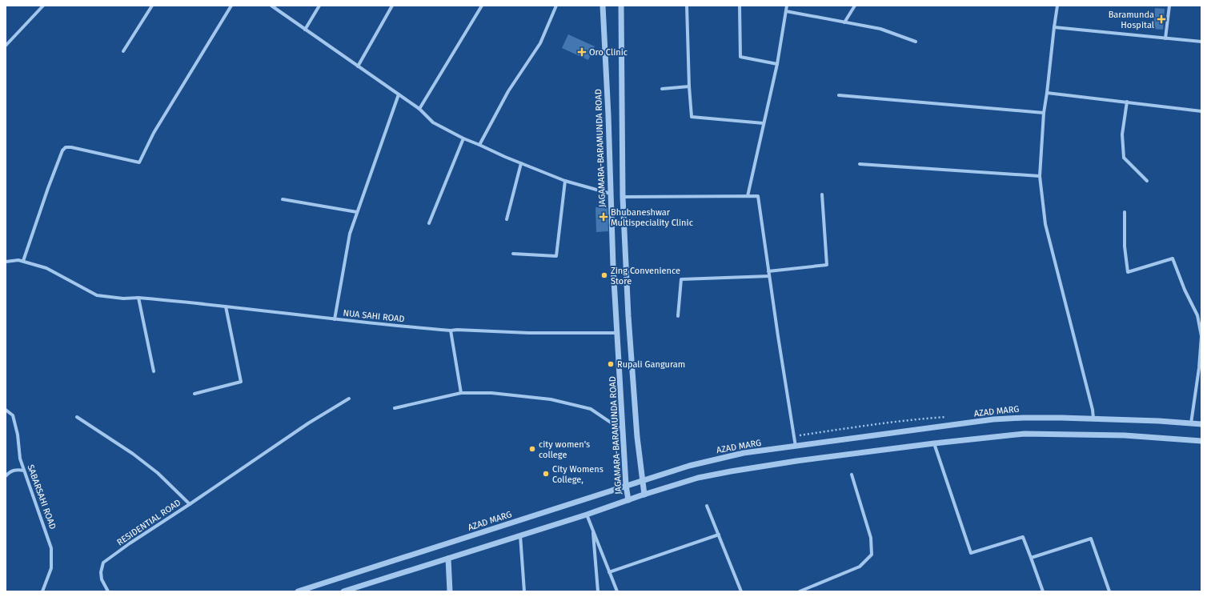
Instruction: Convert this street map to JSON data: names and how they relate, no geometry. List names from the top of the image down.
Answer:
{
  "streets": {
    "street": [
      "JAGAMARA-BARAMUNDA ROAD",
      "NUA SAHI ROAD",
      "AZAD MARG",
      "SABARSAHI ROAD",
      "RESIDENTIAL ROAD"
    ]
  },
  "crossings": [
    ["JAGAMARA-BARAMUNDA ROAD", "NUA SAHI ROAD"],
    ["JAGAMARA-BARAMUNDA ROAD", "AZAD MARG"]
  ],
  "places": {
    "health": ["Baramunda Hospital", "Oro Clinic", "Bhubaneshwar Multispeciality Clinic"],
    "other": [
      "Zing Convenience Store",
      "Rupali Ganguram",
      "city women's college",
      "City Womens College,"
    ]
  }
}
